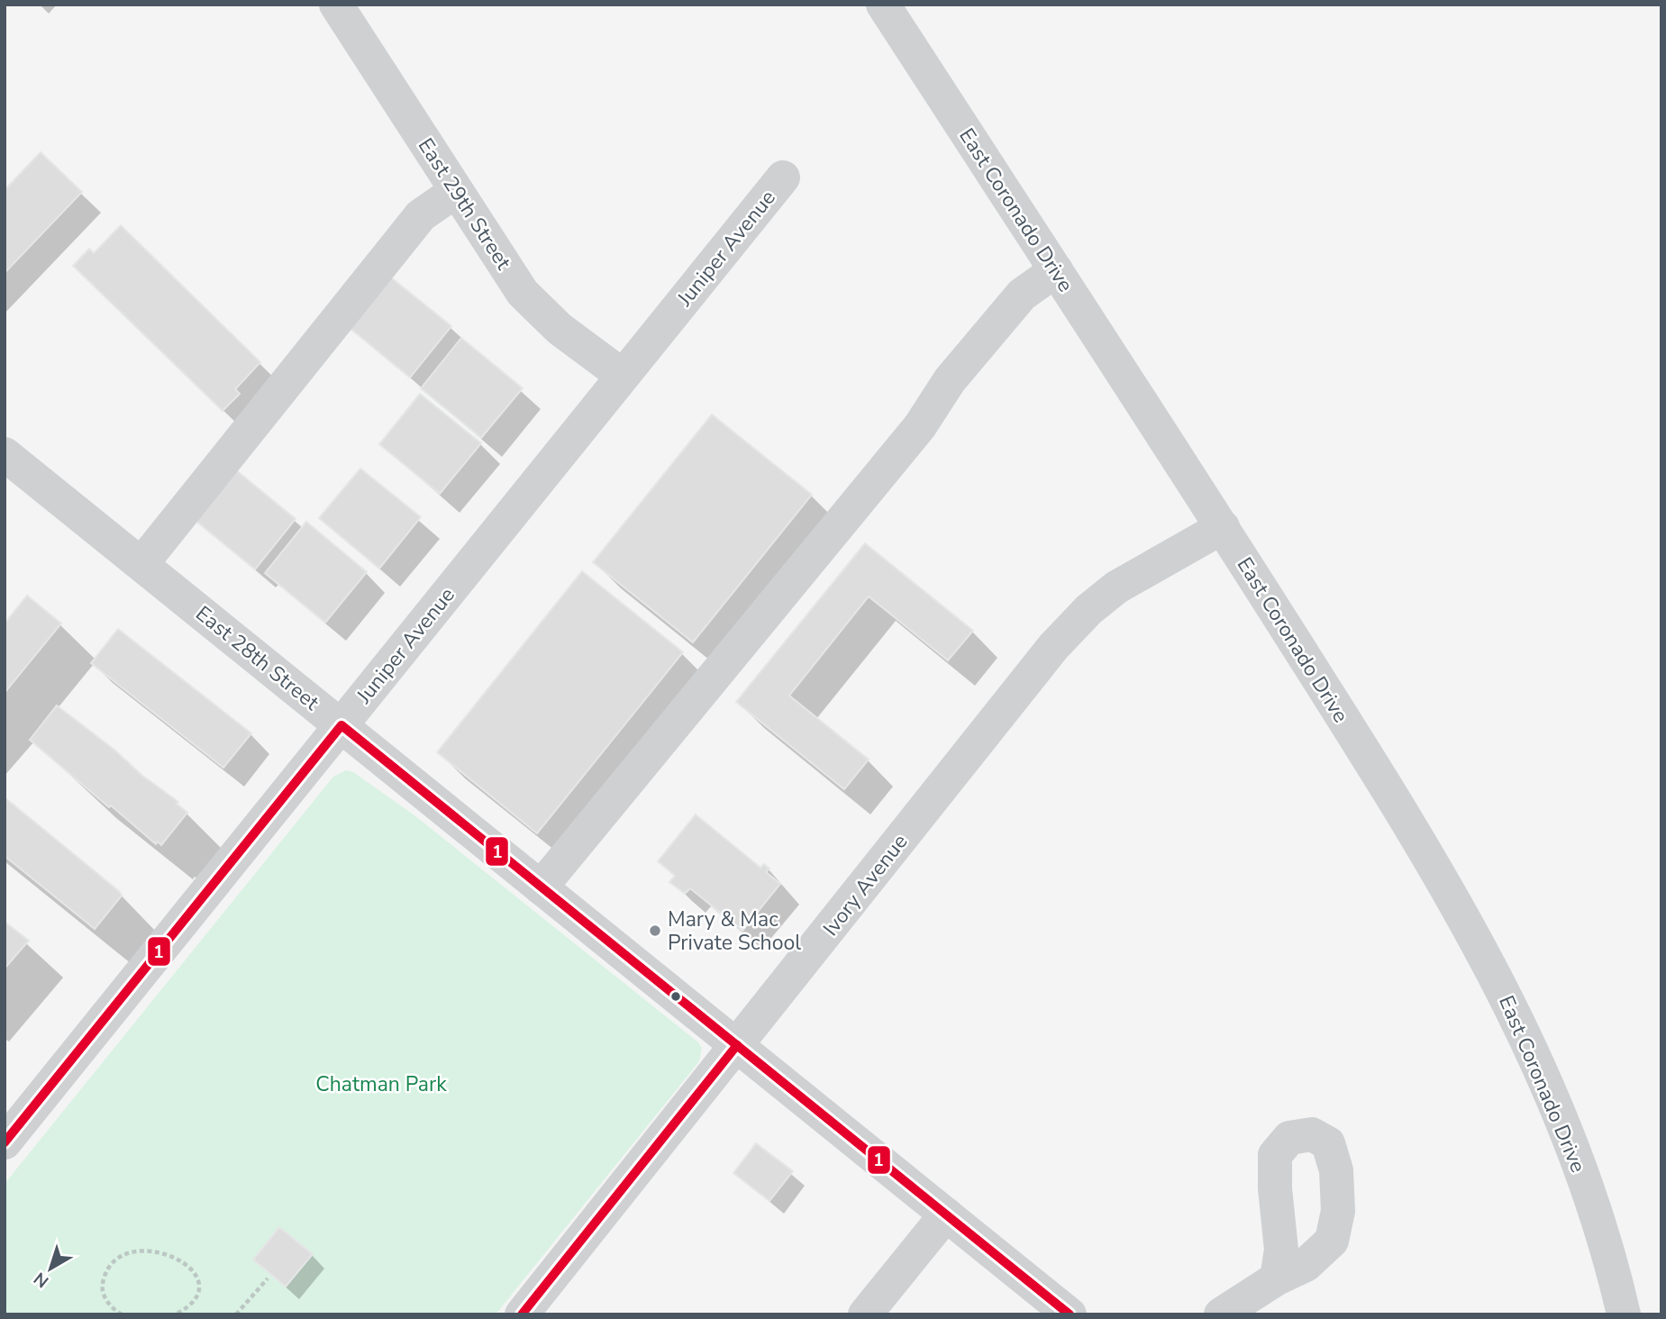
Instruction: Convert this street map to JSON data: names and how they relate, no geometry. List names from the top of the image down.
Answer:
{
  "streets": {
    "street": [
      "East 29th Street",
      "East Coronado Drive",
      "Juniper Avenue",
      "East 28th Street",
      "Ivory Avenue"
    ]
  },
  "crossings": [
    ["East 29th Street", "Juniper Avenue"],
    ["East Coronado Drive", "Ivory Avenue"],
    ["Juniper Avenue", "East 28th Street"],
    ["East 28th Street", "Ivory Avenue"]
  ],
  "parks": ["Chatman Park"],
  "places": ["Mary & Mac Private School"],
  "lines": ["transit line 1"],
  "north": "bottom left"
}
